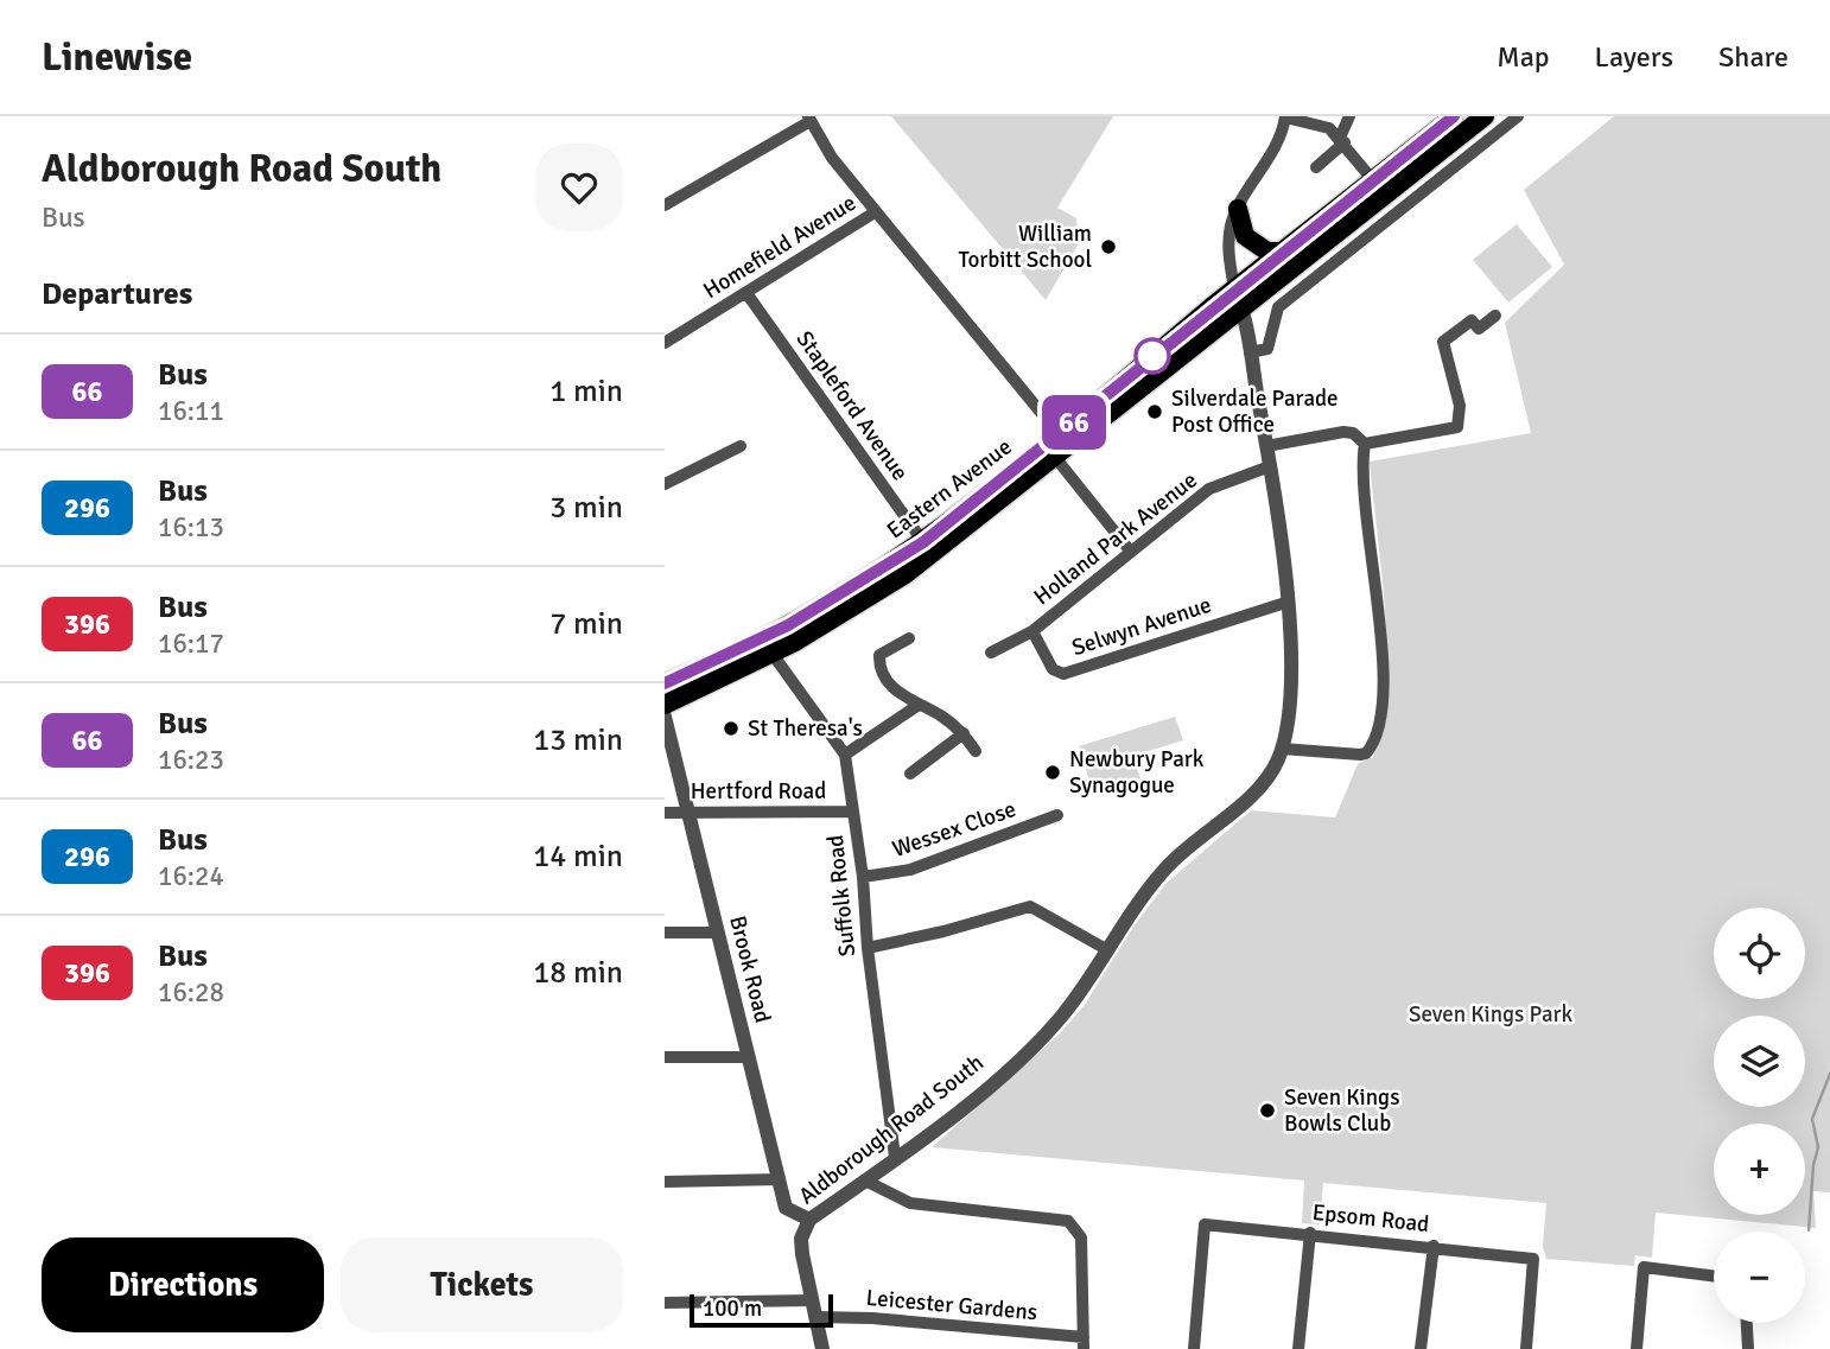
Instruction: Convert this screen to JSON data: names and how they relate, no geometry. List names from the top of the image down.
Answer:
{
  "streets": {
    "highway": ["Eastern Avenue"],
    "street": [
      "Homefield Avenue",
      "Stapleford Avenue",
      "Holland Park Avenue",
      "Selwyn Avenue",
      "Hertford Road",
      "Wessex Close",
      "Suffolk Road",
      "Brook Road",
      "Aldborough Road South",
      "Epsom Road",
      "Leicester Gardens"
    ]
  },
  "crossings": [
    ["Homefield Avenue", "Stapleford Avenue"],
    ["Stapleford Avenue", "Eastern Avenue"],
    ["Eastern Avenue", "Suffolk Road"],
    ["Eastern Avenue", "Aldborough Road South"],
    ["Holland Park Avenue", "Selwyn Avenue"],
    ["Holland Park Avenue", "Aldborough Road South"],
    ["Selwyn Avenue", "Aldborough Road South"],
    ["Hertford Road", "Suffolk Road"],
    ["Hertford Road", "Brook Road"],
    ["Wessex Close", "Suffolk Road"],
    ["Suffolk Road", "Aldborough Road South"],
    ["Brook Road", "Aldborough Road South"],
    ["Aldborough Road South", "Leicester Gardens"]
  ],
  "parks": ["Seven Kings Park"],
  "places": [
    "William Torbitt School",
    "Silverdale Parade Post Office",
    "St Theresa's",
    "Newbury Park Synagogue",
    "Seven Kings Bowls Club"
  ],
  "lines": ["bus line 66"],
  "scale_bar": "100 m",
  "page": {
    "header": "Linewise",
    "nav": ["Map", "Layers", "Share"],
    "heading": [
      ["Aldborough Road South", "Bus"],
      "Departures"
    ],
    "on_map": "66",
    "list": [
      {
        "mark": "66",
        "name": "Bus",
        "note": "16:11",
        "value": "1 min"
      },
      {
        "mark": "296",
        "name": "Bus",
        "note": "16:13",
        "value": "3 min"
      },
      {
        "mark": "396",
        "name": "Bus",
        "note": "16:17",
        "value": "7 min"
      },
      {
        "mark": "66",
        "name": "Bus",
        "note": "16:23",
        "value": "13 min"
      },
      {
        "mark": "296",
        "name": "Bus",
        "note": "16:24",
        "value": "14 min"
      },
      {
        "mark": "396",
        "name": "Bus",
        "note": "16:28",
        "value": "18 min"
      }
    ],
    "map_buttons": ["+", "−"],
    "buttons": ["Directions", "Tickets"],
    "scale": "100 m"
  }
}
